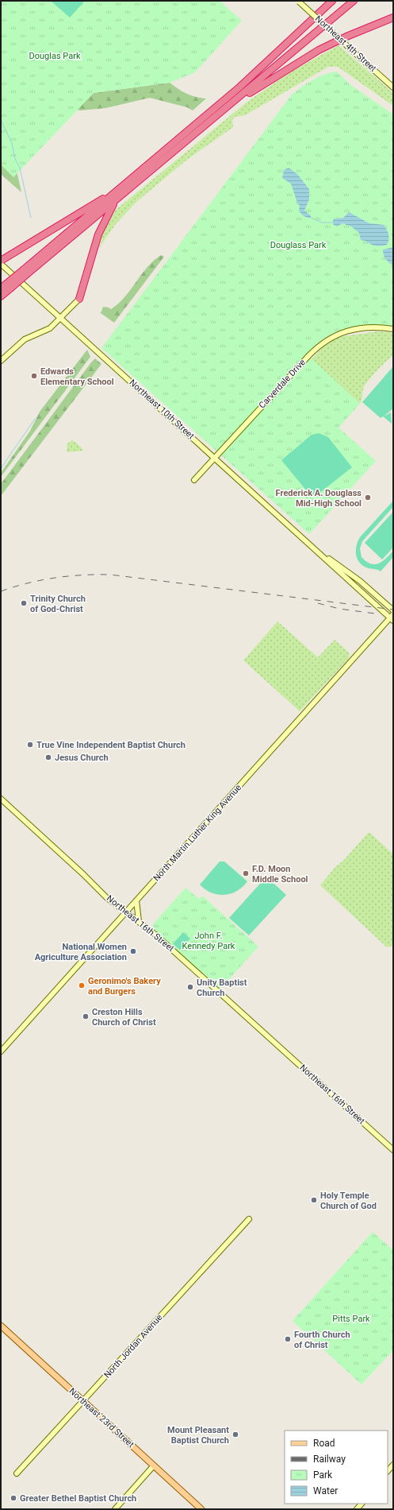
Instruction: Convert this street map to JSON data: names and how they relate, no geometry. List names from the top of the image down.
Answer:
{
  "streets": {
    "main road": [
      "Northeast 4th Street",
      "Carverdale Drive",
      "Northeast 10th Street",
      "North Martin Luther King Avenue",
      "Northeast 16th Street",
      "North Jordan Avenue",
      "Northeast 23rd Street"
    ]
  },
  "crossings": [
    ["Carverdale Drive", "Northeast 10th Street"],
    ["Northeast 10th Street", "North Martin Luther King Avenue"],
    ["North Martin Luther King Avenue", "Northeast 16th Street"],
    ["North Jordan Avenue", "Northeast 23rd Street"]
  ],
  "parks": [
    "Douglas Park",
    "Douglass Park",
    "John F. Kennedy Park",
    "Pitts Park"
  ],
  "places": [
    "Edwards Elementary School",
    "Frederick A. Douglass Mid-High School",
    "Trinity Church of God-Christ",
    "True Vine Independent Baptist Church",
    "Jesus Church",
    "F.D. Moon Middle School",
    "National Women Agriculture Association",
    "Geronimo's Bakery and Burgers",
    "Unity Baptist Church",
    "Creston Hills Church of Christ",
    "Holy Temple Church of God",
    "Fourth Church of Christ",
    "Mount Pleasant Baptist Church",
    "Greater Bethel Baptist Church"
  ],
  "legend": [
    "Road",
    "Railway",
    "Park",
    "Water"
  ]
}
